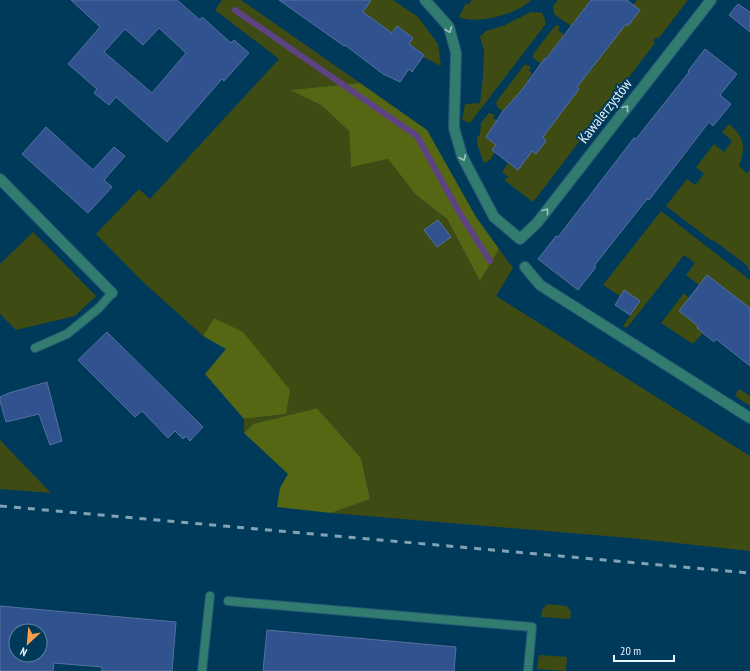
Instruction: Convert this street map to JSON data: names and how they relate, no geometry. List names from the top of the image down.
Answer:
{
  "streets": {
    "street": ["Kawalerzystów"]
  },
  "scale_bar": "20 m",
  "north": "bottom left"
}
